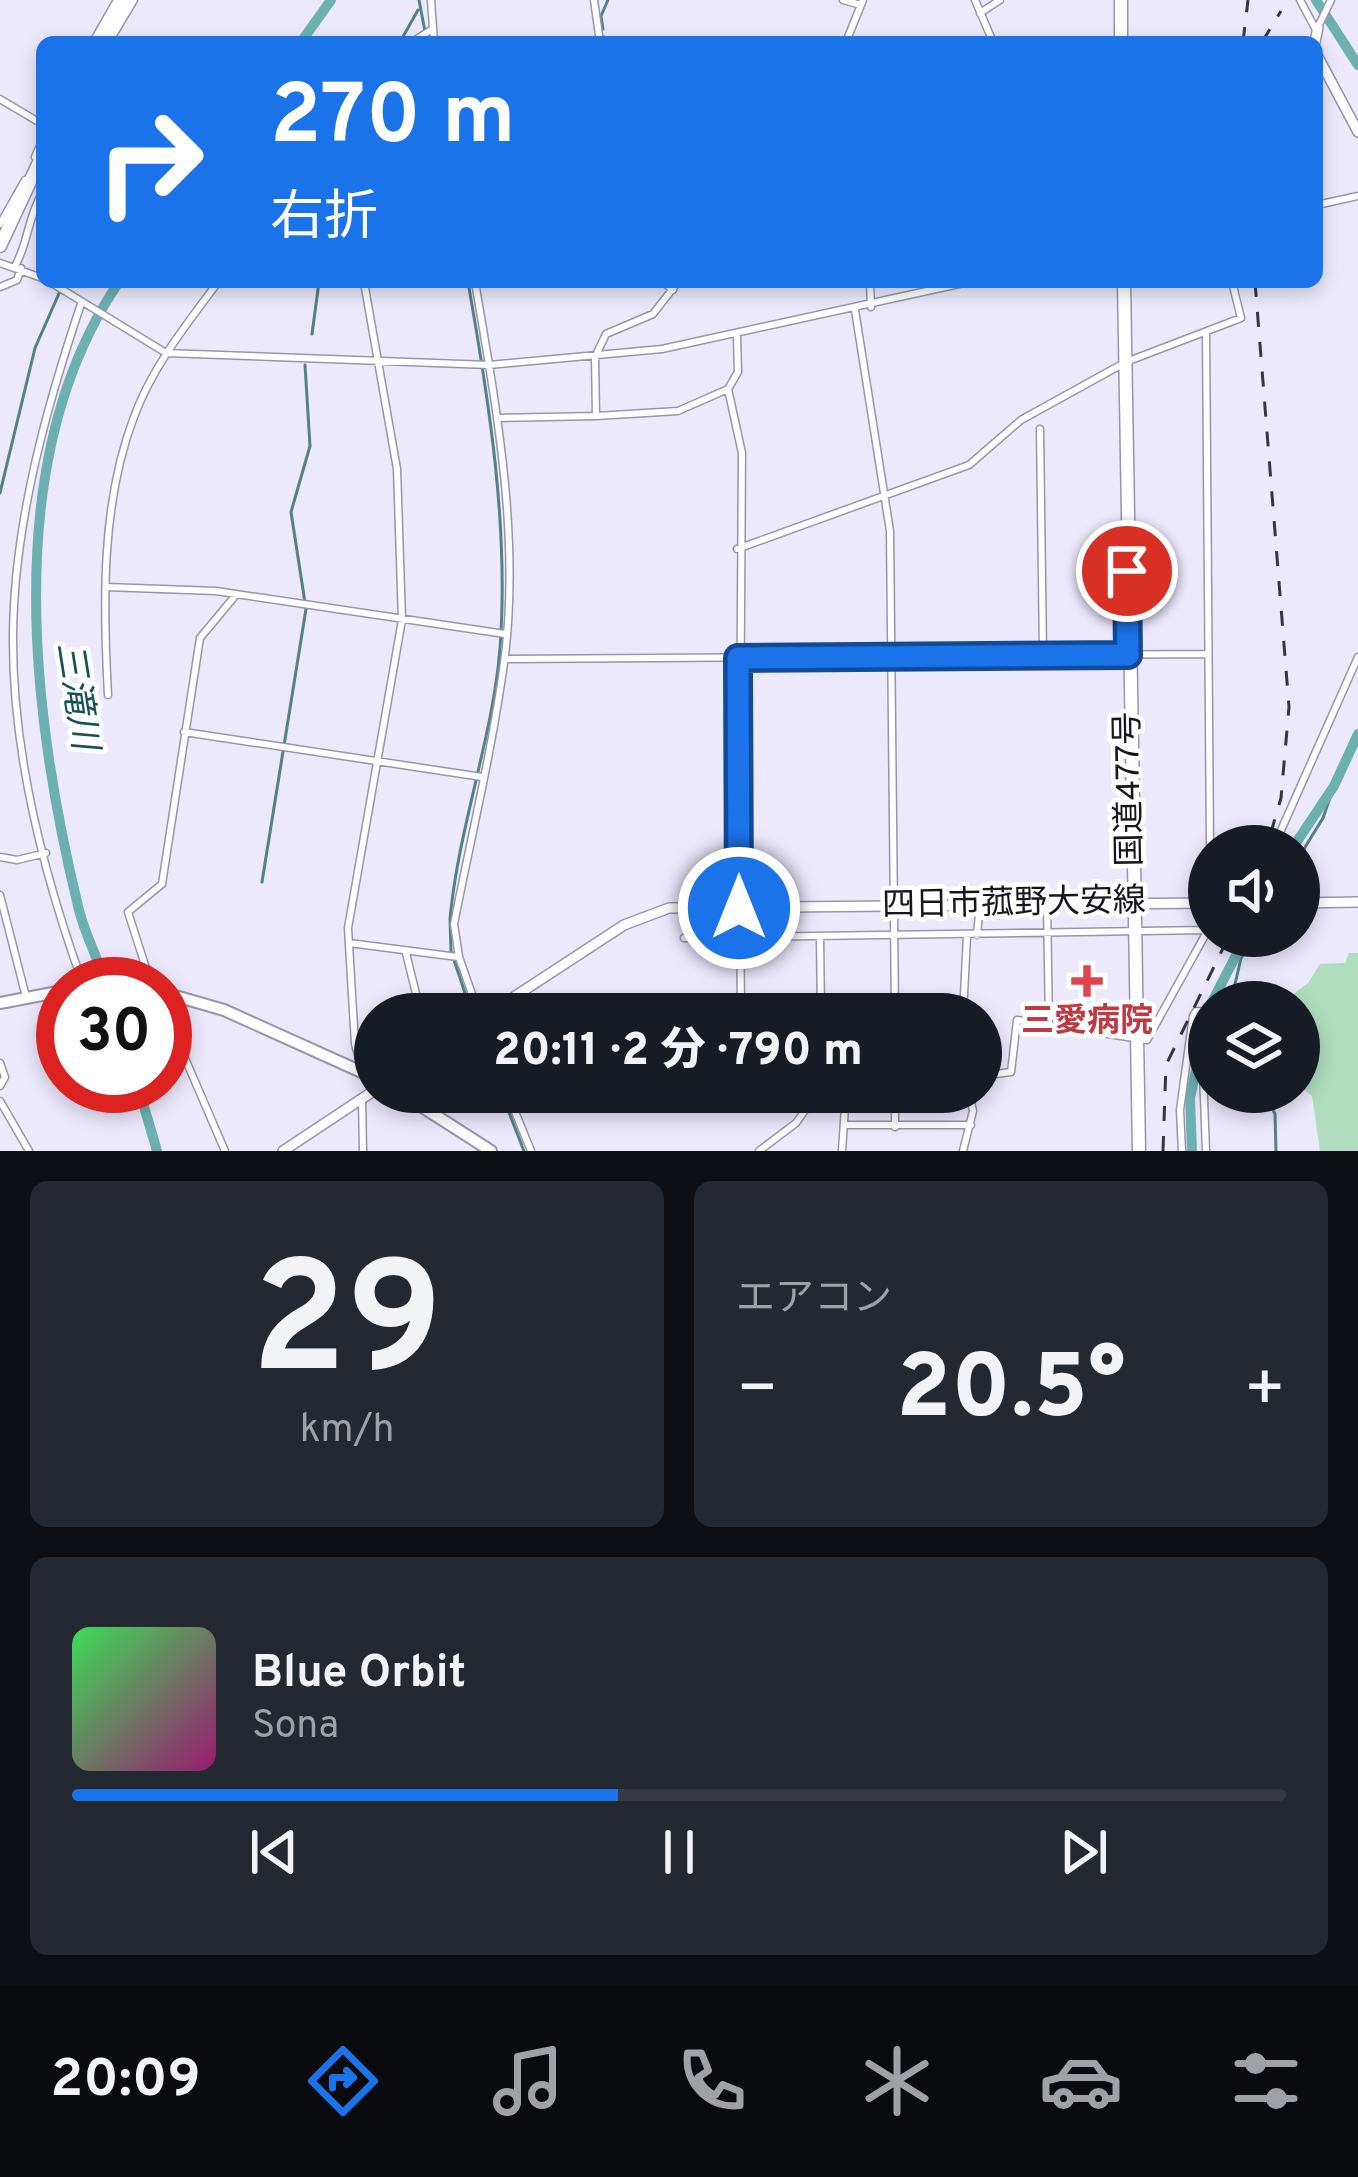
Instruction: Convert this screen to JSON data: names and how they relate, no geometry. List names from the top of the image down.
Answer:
{
  "streets": {
    "highway": ["国道477号"],
    "main road": ["四日市菰野大安線"]
  },
  "crossings": [
    ["国道477号", "四日市菰野大安線"]
  ],
  "water": ["三滝川"],
  "places": {
    "health": ["三愛病院"]
  },
  "page": {
    "turn": ["270 m", "右折"],
    "limit": "30",
    "trip": "20:11 · 2 分 · 790 m",
    "tile": [
      ["29", "km/h"],
      "エアコン"
    ],
    "heat": ["−", "20.5°", "+"],
    "song": ["Blue Orbit", "Sona"],
    "tabs": "20:09"
  }
}
